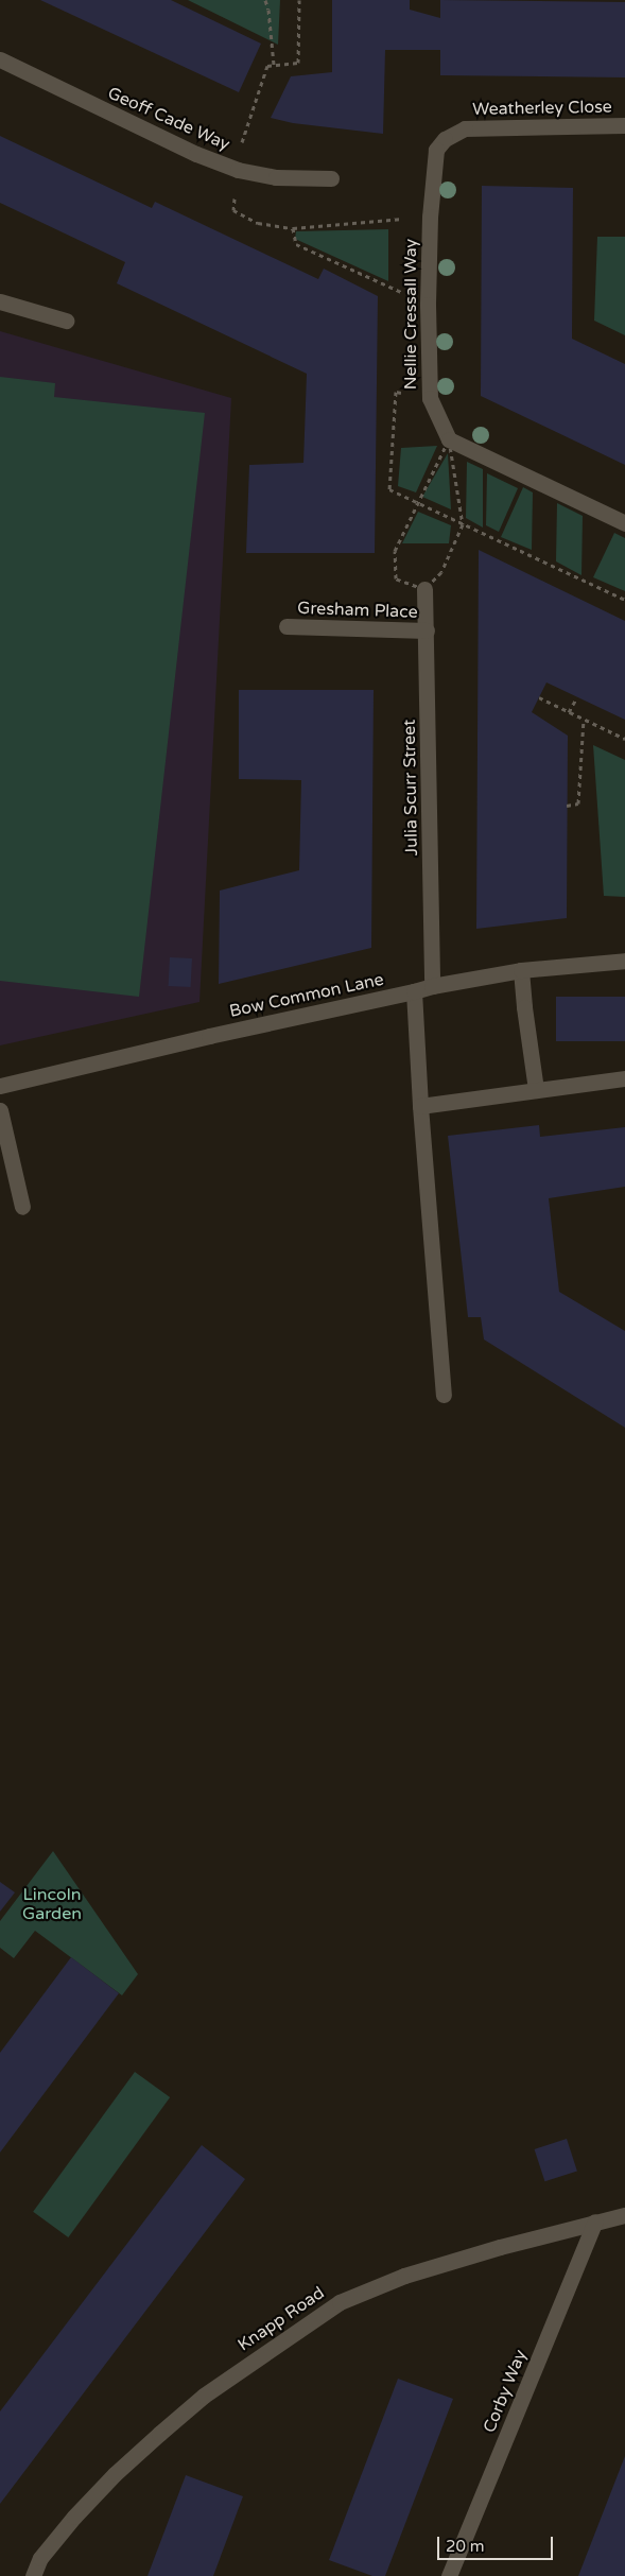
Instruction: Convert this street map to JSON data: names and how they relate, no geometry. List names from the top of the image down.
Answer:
{
  "streets": {
    "street": [
      "Weatherley Close",
      "Geoff Cade Way",
      "Nellie Cressall Way",
      "Gresham Place",
      "Julia Scurr Street",
      "Bow Common Lane",
      "Knapp Road",
      "Corby Way"
    ]
  },
  "crossings": [
    ["Weatherley Close", "Nellie Cressall Way"],
    ["Gresham Place", "Julia Scurr Street"],
    ["Julia Scurr Street", "Bow Common Lane"],
    ["Knapp Road", "Corby Way"]
  ],
  "parks": ["Lincoln Garden"],
  "scale_bar": "20 m"
}
